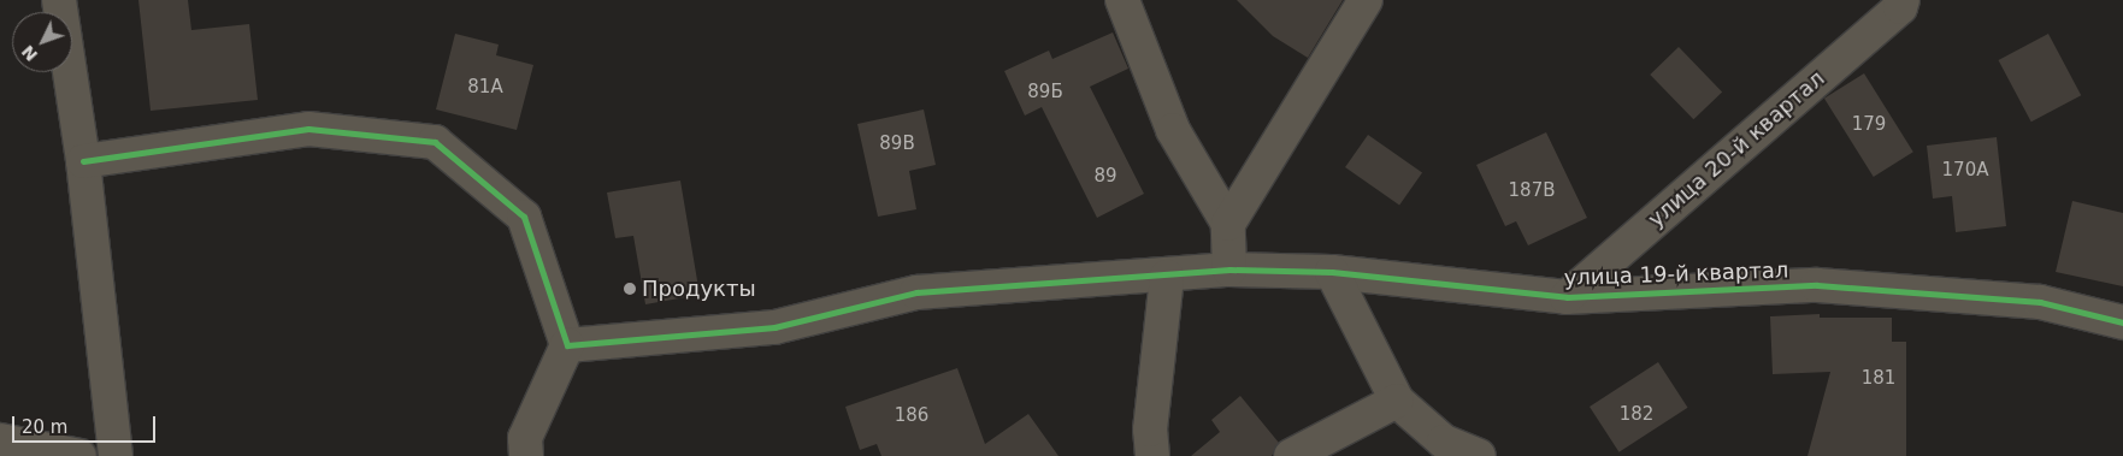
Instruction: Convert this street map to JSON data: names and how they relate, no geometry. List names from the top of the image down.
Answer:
{
  "streets": {
    "street": ["улица 20-й квартал", "улица 19-й квартал"]
  },
  "crossings": [
    ["улица 20-й квартал", "улица 19-й квартал"]
  ],
  "places": ["Продукты"],
  "house_numbers": [
    "81А",
    "89Б",
    "179",
    "89В",
    "170А",
    "89",
    "187В",
    "181",
    "182",
    "186"
  ],
  "scale_bar": "20 m",
  "north": "bottom left"
}
